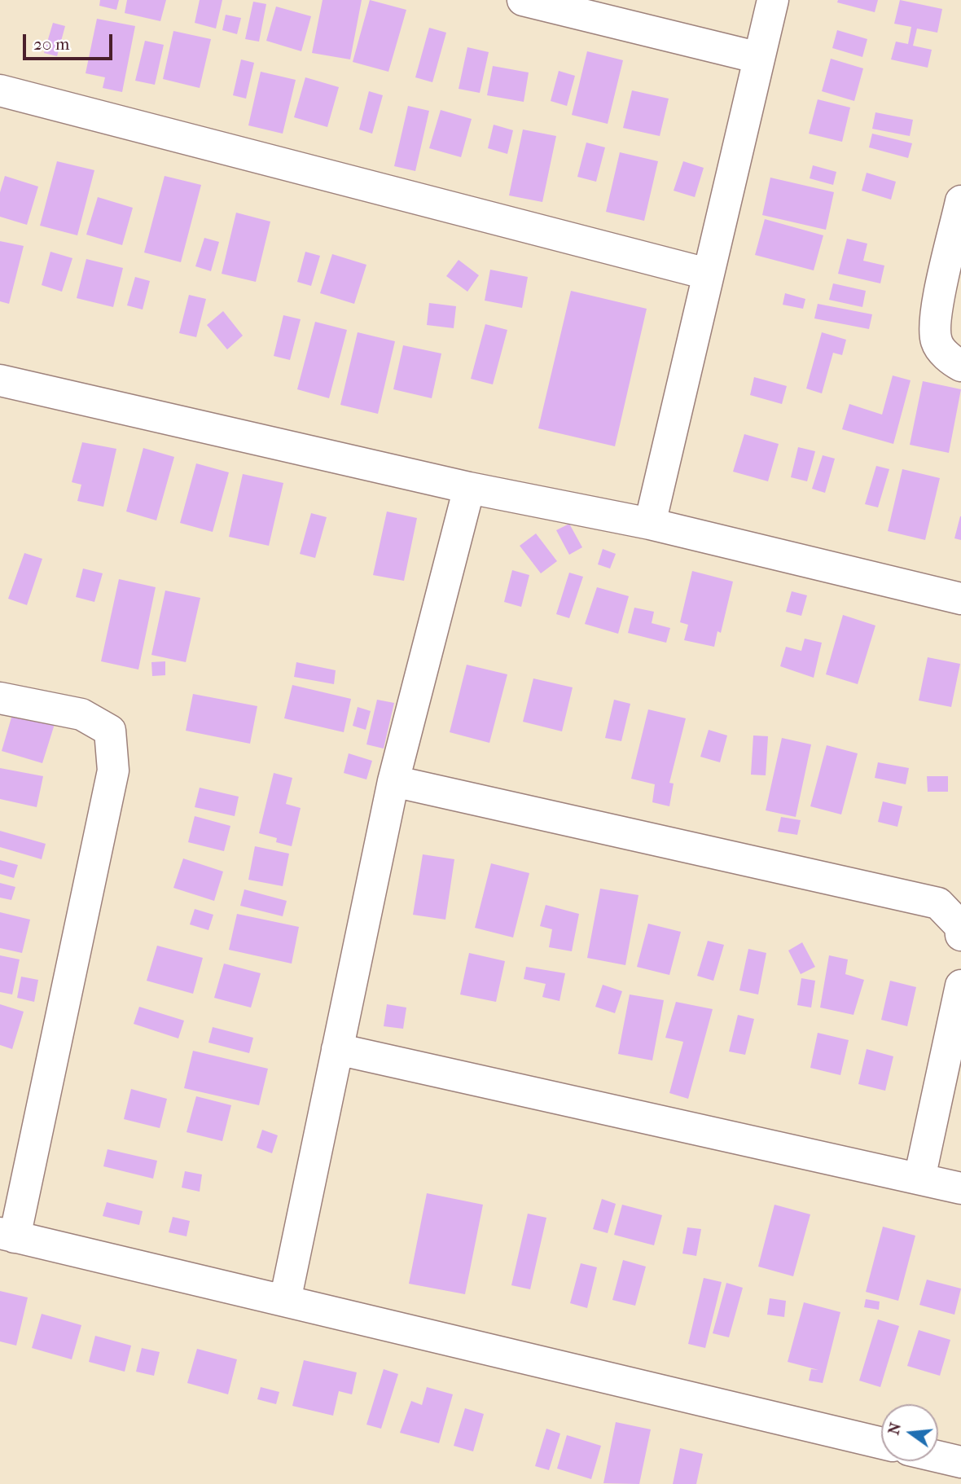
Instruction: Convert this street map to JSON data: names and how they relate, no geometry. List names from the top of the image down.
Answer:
{
  "scale_bar": "20 m",
  "north": "left"
}
